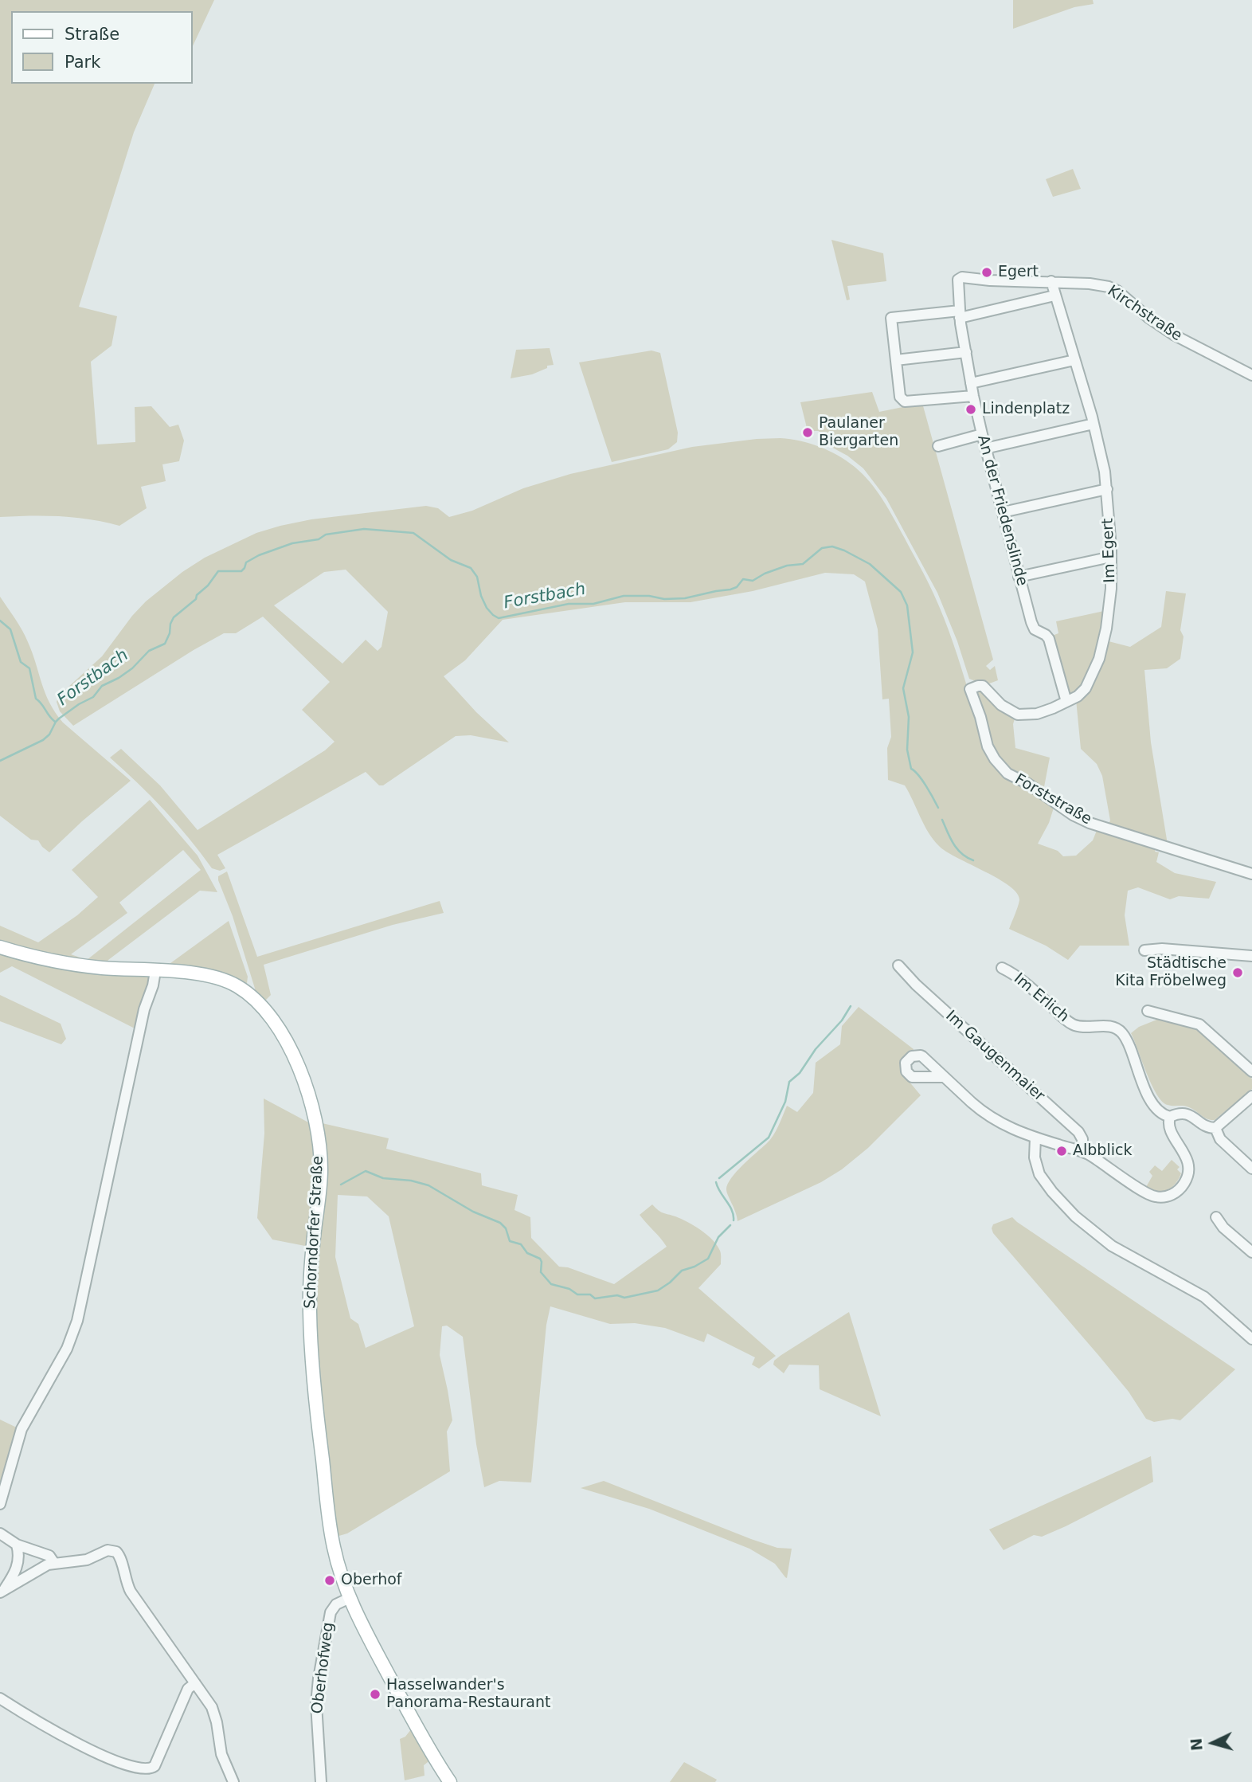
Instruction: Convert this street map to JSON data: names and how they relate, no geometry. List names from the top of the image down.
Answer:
{
  "streets": {
    "main road": ["Schorndorfer Straße"],
    "street": [
      "Kirchstraße",
      "An der Friedenslinde",
      "Im Egert",
      "Forststraße",
      "Im Erlich",
      "Im Gaugenmaier",
      "Oberhofweg"
    ]
  },
  "crossings": [
    ["Kirchstraße", "An der Friedenslinde"],
    ["Kirchstraße", "Im Egert"],
    ["An der Friedenslinde", "Im Egert"],
    ["Im Egert", "Forststraße"],
    ["Schorndorfer Straße", "Oberhofweg"]
  ],
  "water": ["Forstbach"],
  "places": [
    "Egert",
    "Lindenplatz",
    "Paulaner Biergarten",
    "Städtische Kita Fröbelweg",
    "Albblick",
    "Oberhof",
    "Hasselwander's Panorama-Restaurant"
  ],
  "legend": ["Straße", "Park"],
  "north": "left"
}
